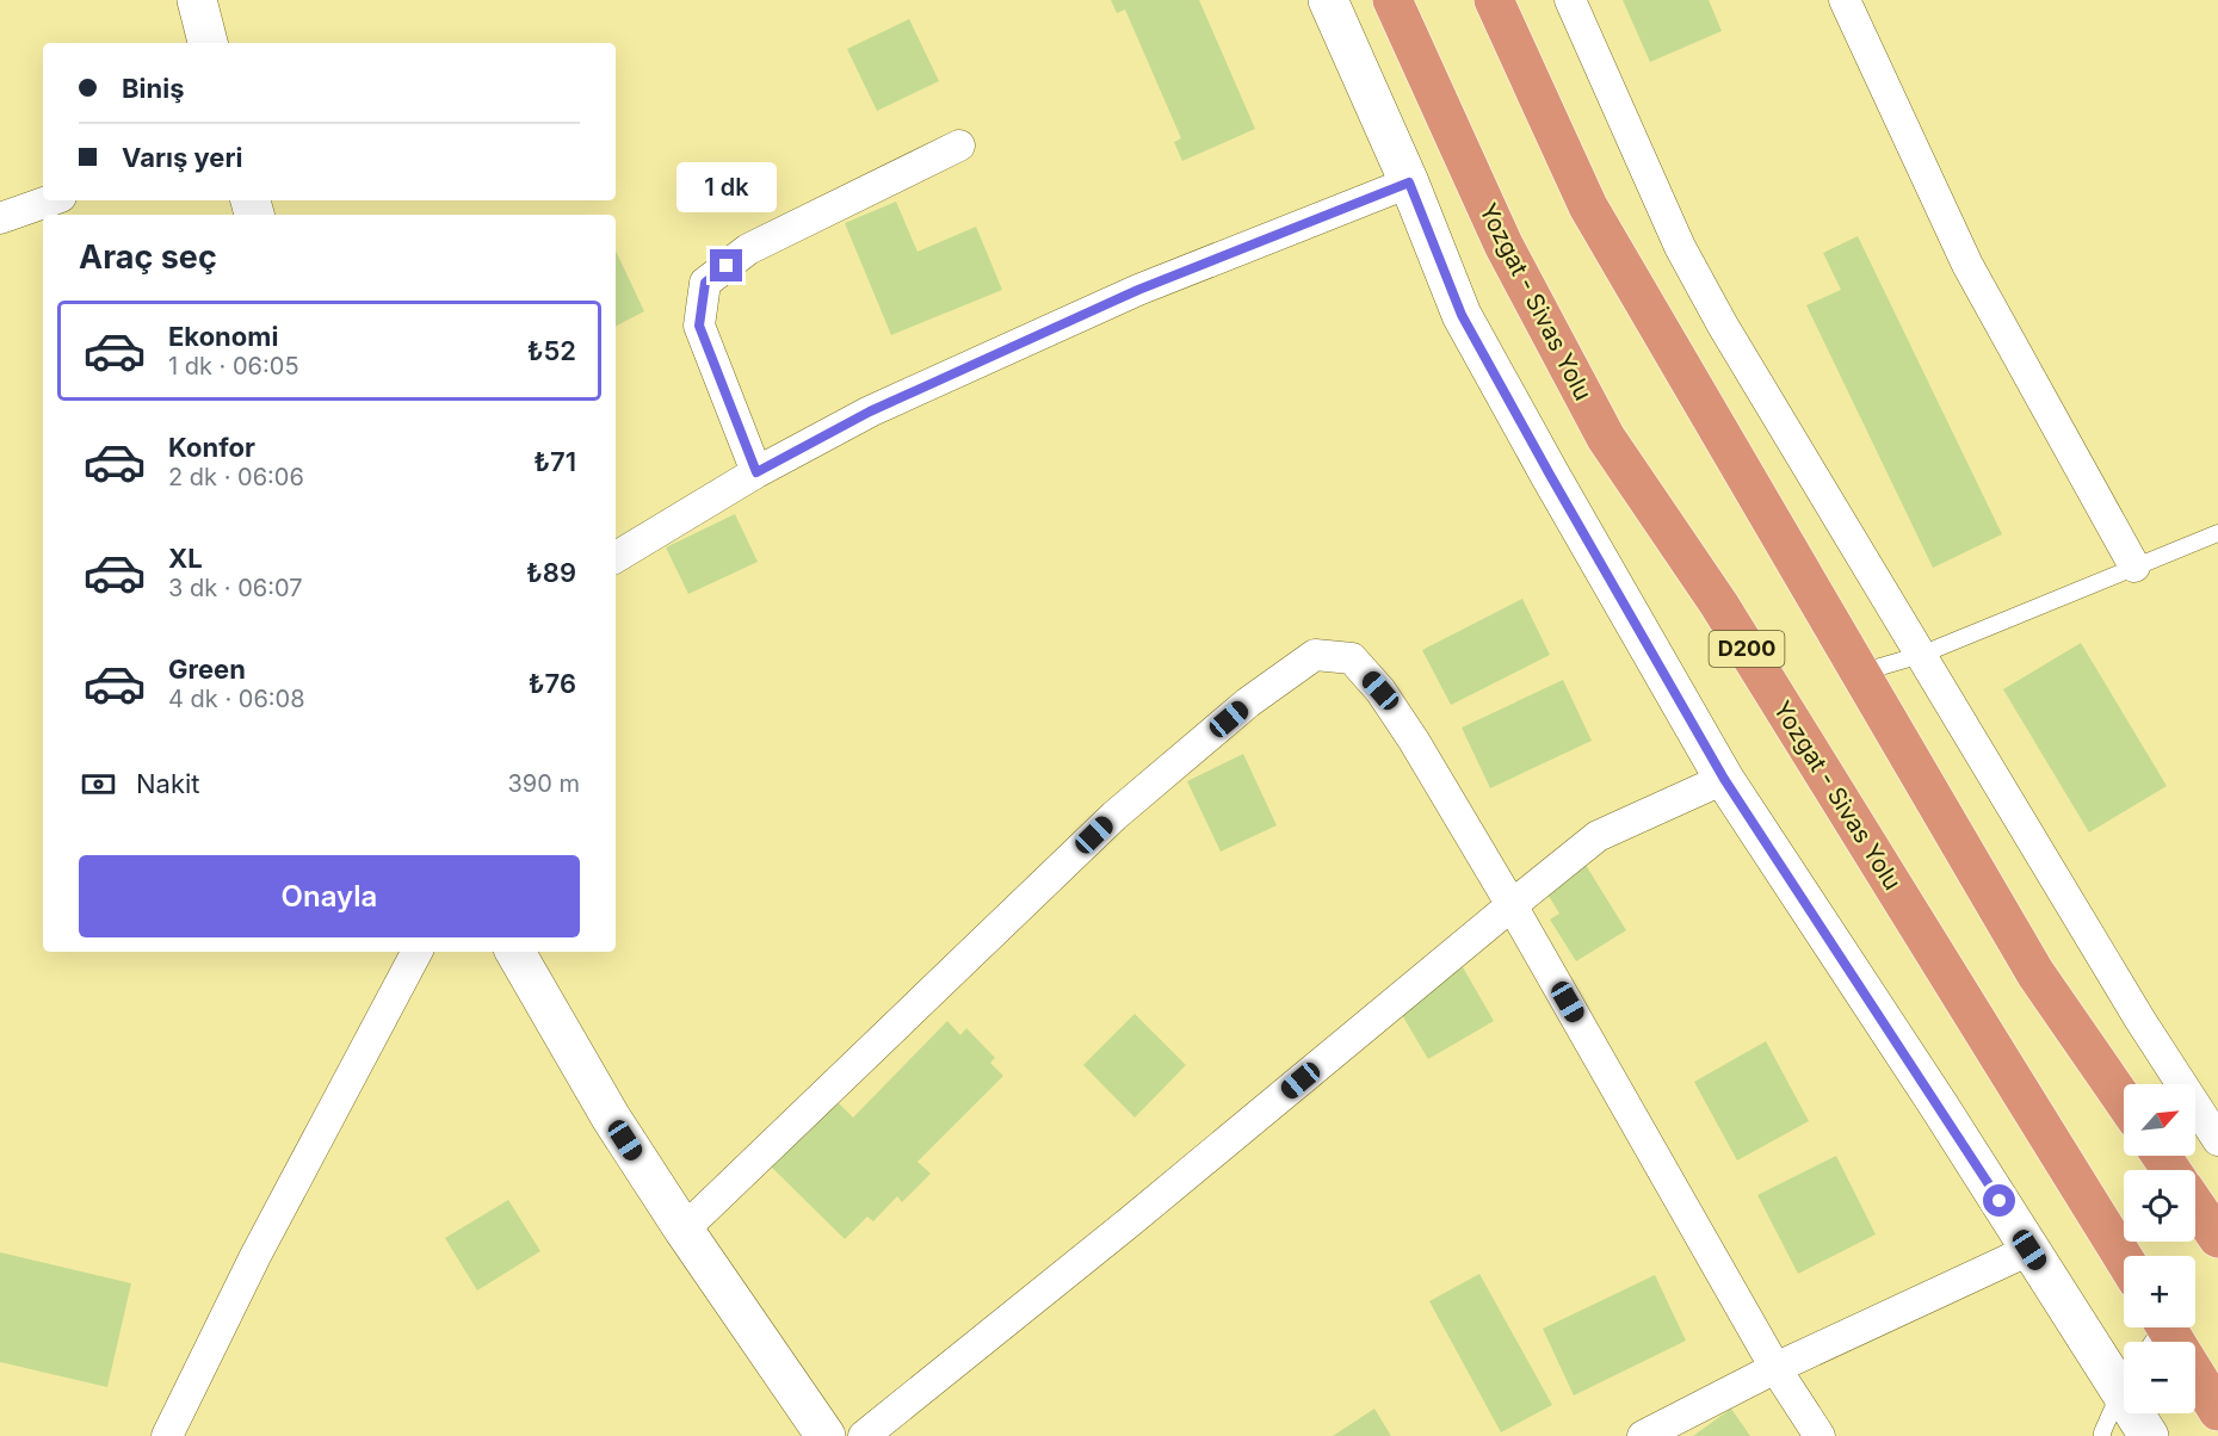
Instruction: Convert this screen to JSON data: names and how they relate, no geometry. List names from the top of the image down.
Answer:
{
  "streets": {
    "highway": ["Yozgat - Sivas Yolu", "D200"]
  },
  "north": "top right",
  "page": {
    "banner": ["Biniş", "Varış yeri"],
    "bubble": "1 dk",
    "heading": "Araç seç",
    "list": [
      {
        "name": "Ekonomi",
        "note": "1 dk · 06:05",
        "value": "₺52"
      },
      {
        "name": "Konfor",
        "note": "2 dk · 06:06",
        "value": "₺71"
      },
      {
        "name": "XL",
        "note": "3 dk · 06:07",
        "value": "₺89"
      },
      {
        "name": "Green",
        "note": "4 dk · 06:08",
        "value": "₺76"
      }
    ],
    "pay": ["Nakit", "390 m"],
    "buttons": "Onayla",
    "map_buttons": ["+", "−"]
  }
}
